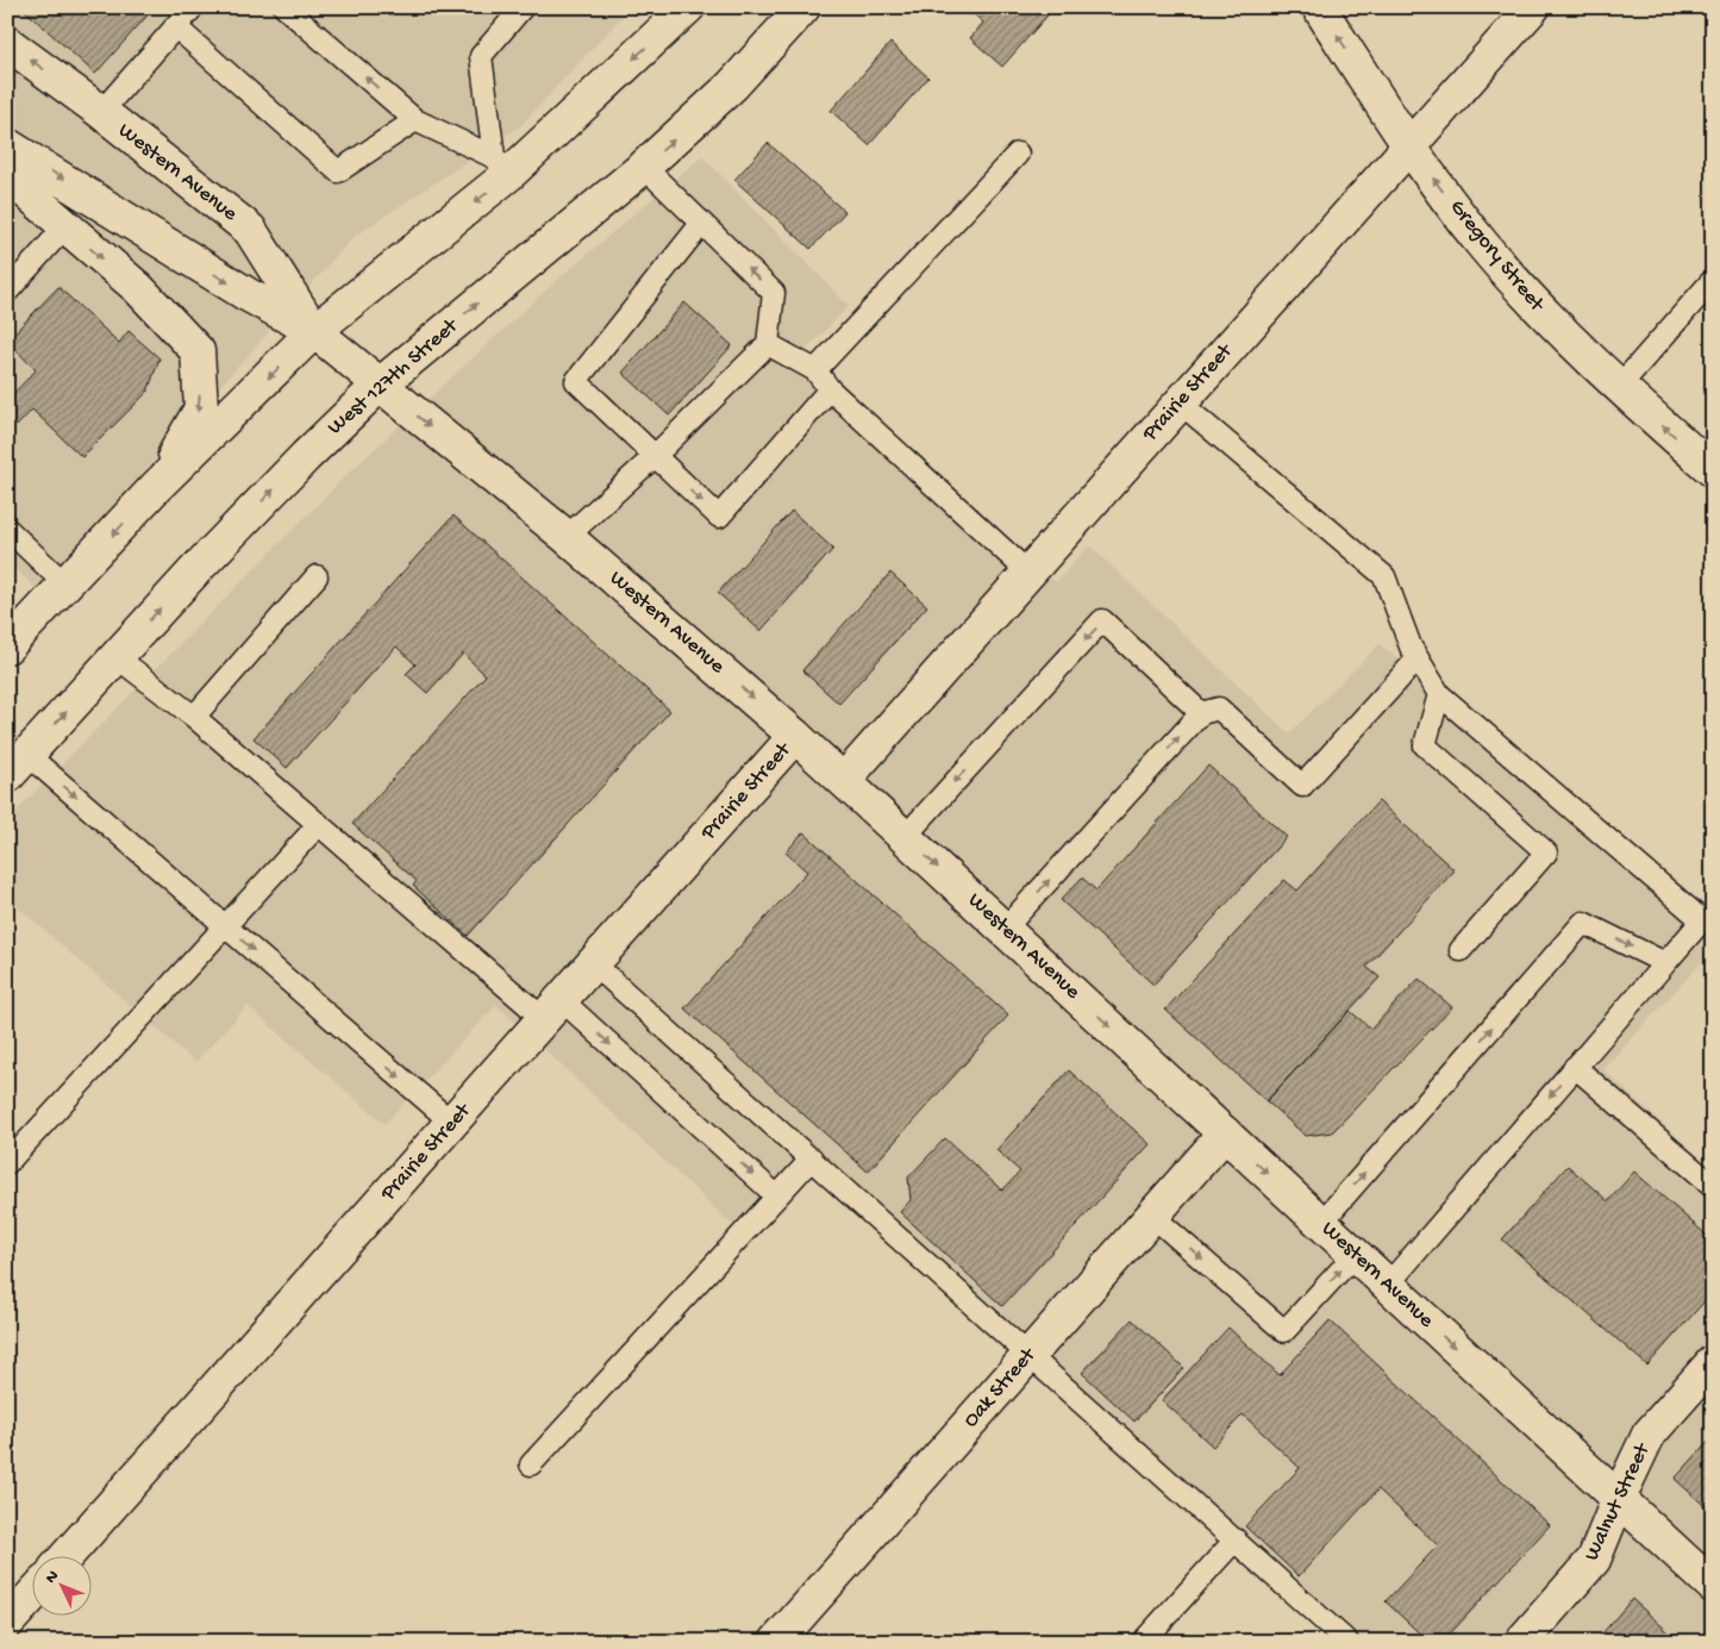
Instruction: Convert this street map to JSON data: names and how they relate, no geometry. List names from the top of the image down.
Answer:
{
  "streets": {
    "main road": [
      "Western Avenue",
      "Gregory Street",
      "West 127th Street",
      "Prairie Street",
      "Oak Street",
      "Walnut Street"
    ]
  },
  "crossings": [
    ["Western Avenue", "West 127th Street"],
    ["Western Avenue", "Prairie Street"],
    ["Western Avenue", "Oak Street"],
    ["Western Avenue", "Walnut Street"],
    ["Gregory Street", "Prairie Street"]
  ],
  "one_way": ["Western Avenue", "Gregory Street"],
  "north": "top left"
}
